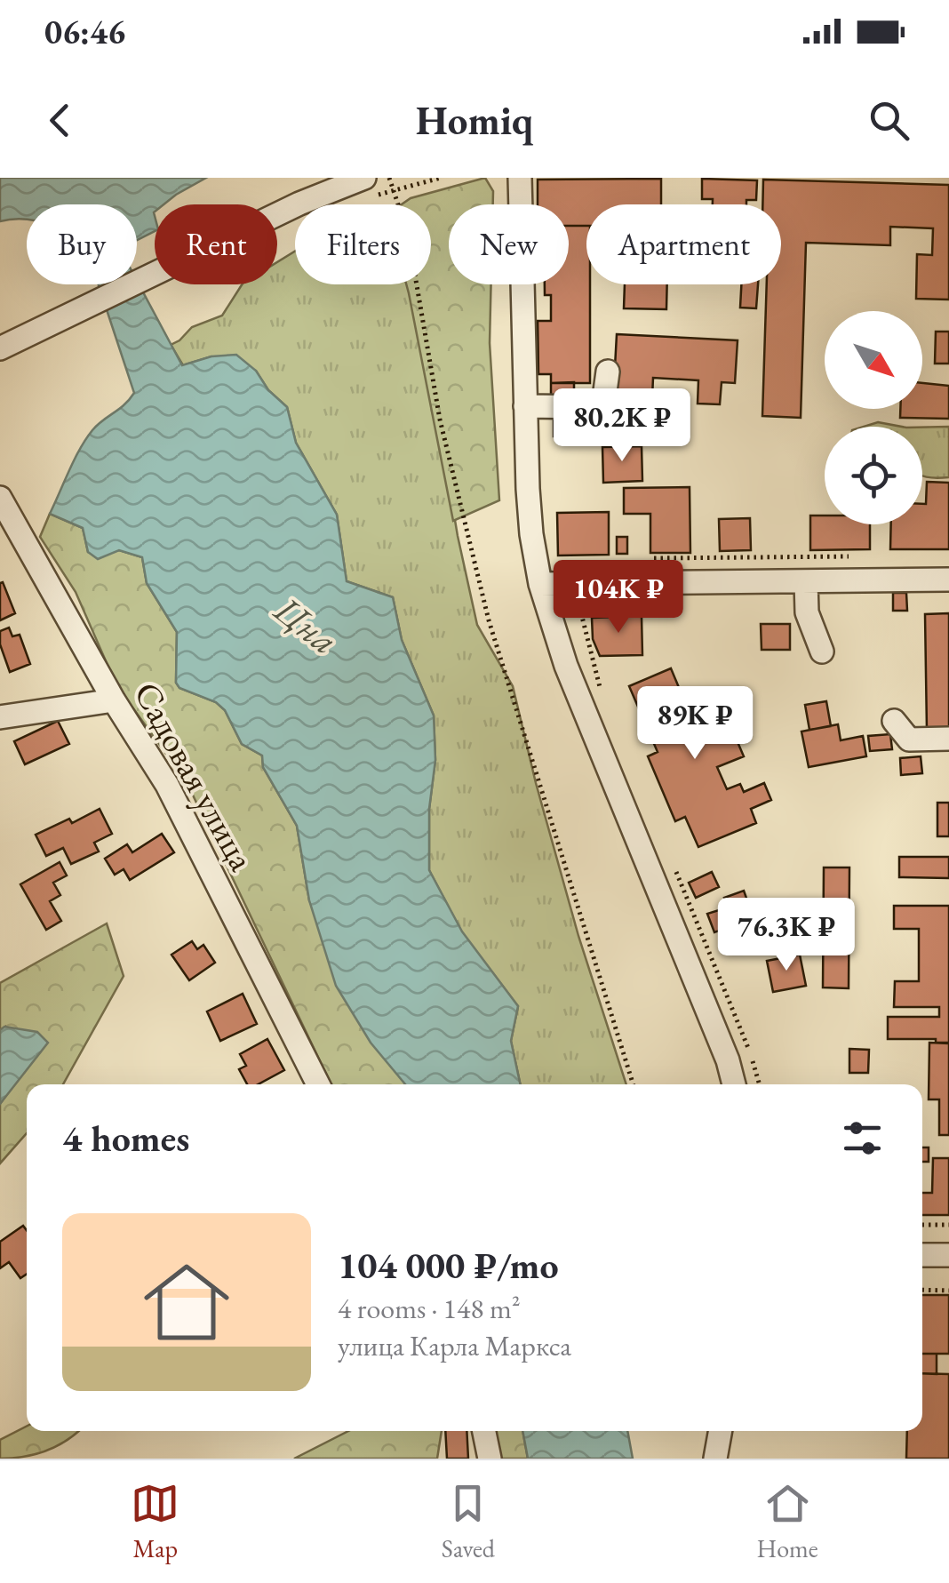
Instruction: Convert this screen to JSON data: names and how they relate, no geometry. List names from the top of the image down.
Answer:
{
  "streets": {
    "street": ["Садовая улица"]
  },
  "water": ["Цна"],
  "north": "bottom right",
  "page": {
    "status": "06:46",
    "header": "Homiq",
    "chip": [
      "Buy",
      "Rent",
      "Filters",
      "New",
      "Apartment"
    ],
    "price": [
      "80.2K ₽",
      "104K ₽",
      "89K ₽",
      "76.3K ₽"
    ],
    "heading": "4 homes",
    "list": [
      {
        "name": "104 000 ₽/mo",
        "note": "4 rooms · 148 m² · улица Карла Маркса"
      }
    ],
    "tabs": ["Map", "Saved", "Home"]
  }
}
